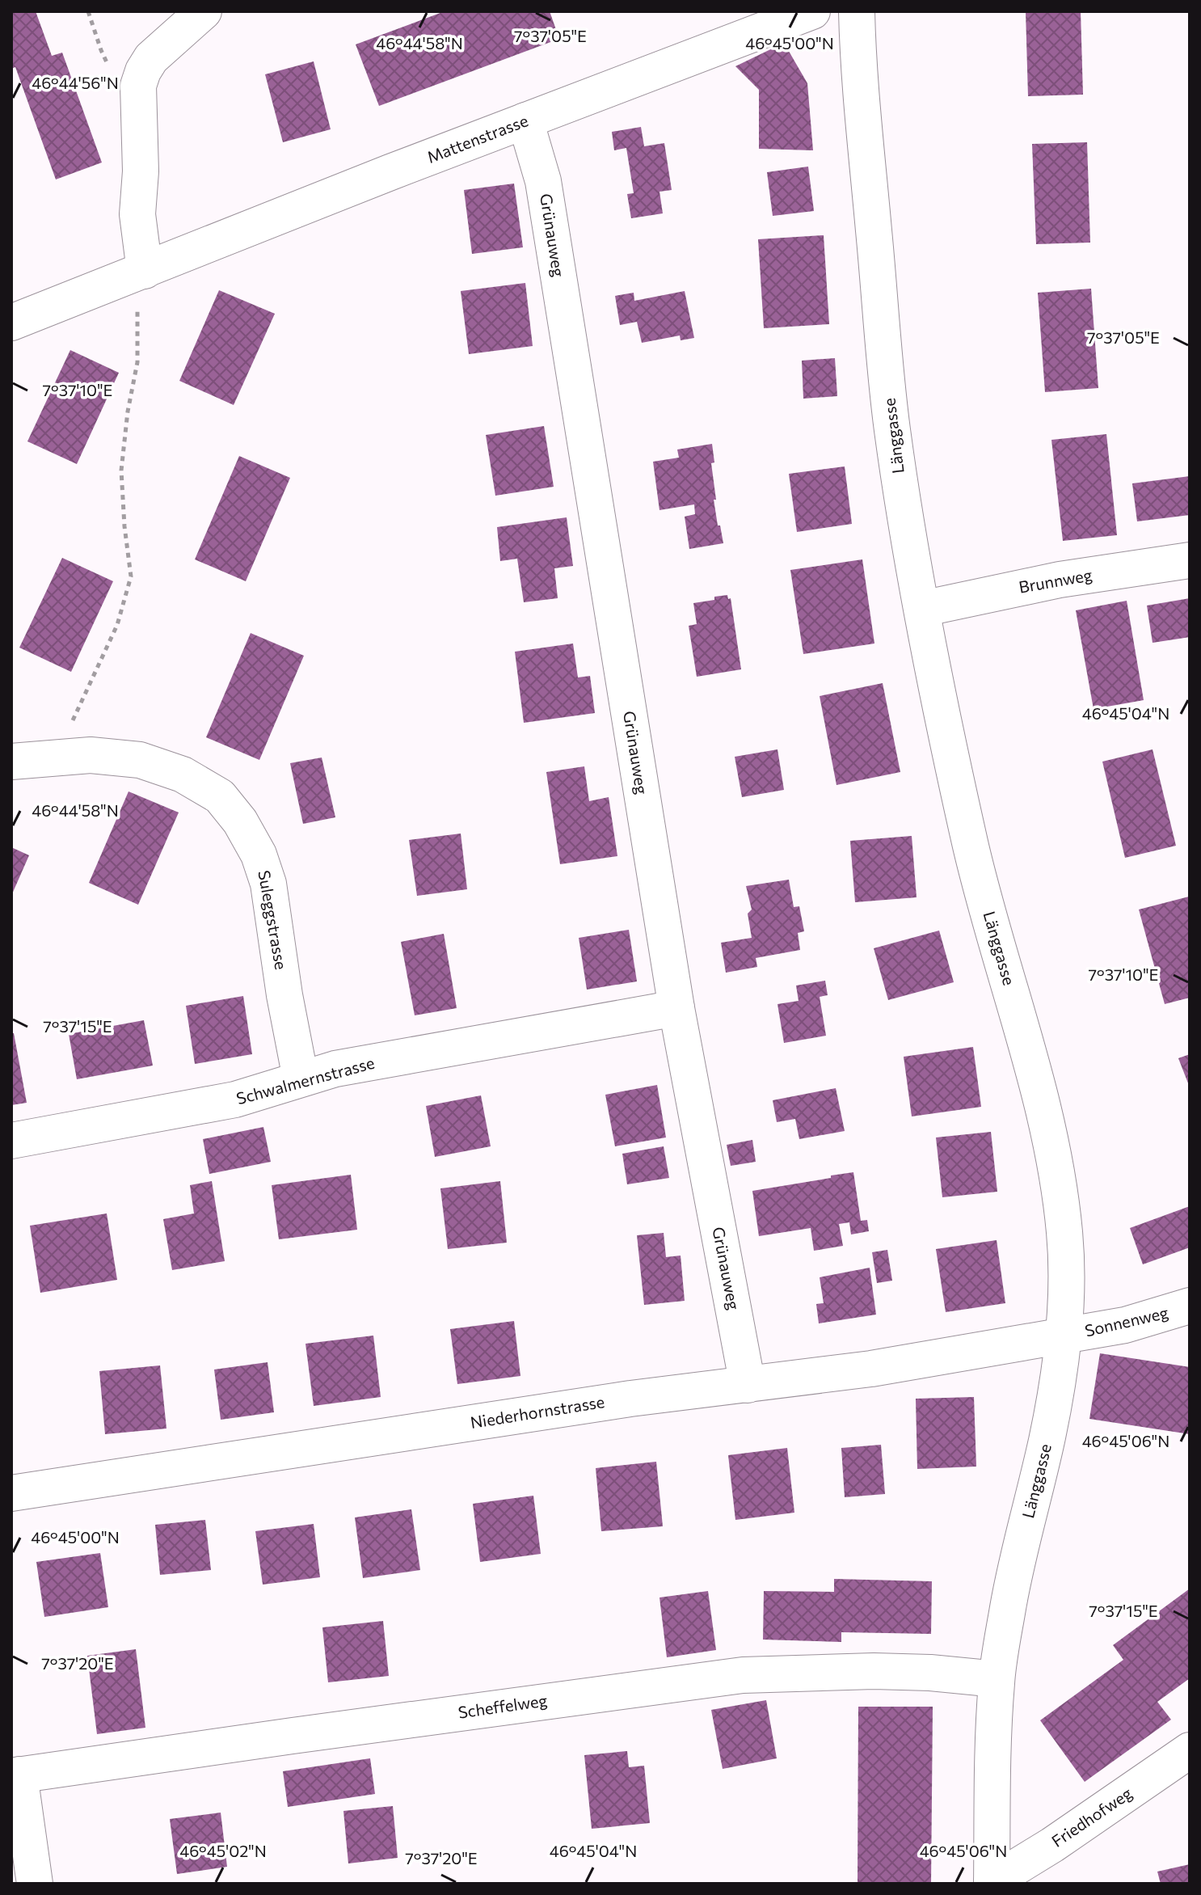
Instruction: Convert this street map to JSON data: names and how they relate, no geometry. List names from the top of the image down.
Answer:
{
  "streets": {
    "street": [
      "Mattenstrasse",
      "Grünauweg",
      "Länggasse",
      "Brunnweg",
      "Suleggstrasse",
      "Schwalmernstrasse",
      "Sonnenweg",
      "Niederhornstrasse",
      "Scheffelweg",
      "Friedhofweg"
    ]
  },
  "crossings": [
    ["Mattenstrasse", "Grünauweg"],
    ["Grünauweg", "Schwalmernstrasse"],
    ["Grünauweg", "Niederhornstrasse"],
    ["Länggasse", "Brunnweg"],
    ["Länggasse", "Sonnenweg"],
    ["Länggasse", "Niederhornstrasse"],
    ["Länggasse", "Scheffelweg"],
    ["Länggasse", "Friedhofweg"],
    ["Suleggstrasse", "Schwalmernstrasse"],
    ["Sonnenweg", "Niederhornstrasse"]
  ],
  "coordinates": [
    "7°37'05\"E",
    "46°44'58\"N",
    "46°45'00\"N",
    "46°44'56\"N",
    "7°37'10\"E",
    "46°45'04\"N",
    "7°37'15\"E",
    "46°45'06\"N",
    "7°37'20\"E",
    "46°45'02\"N"
  ]
}
